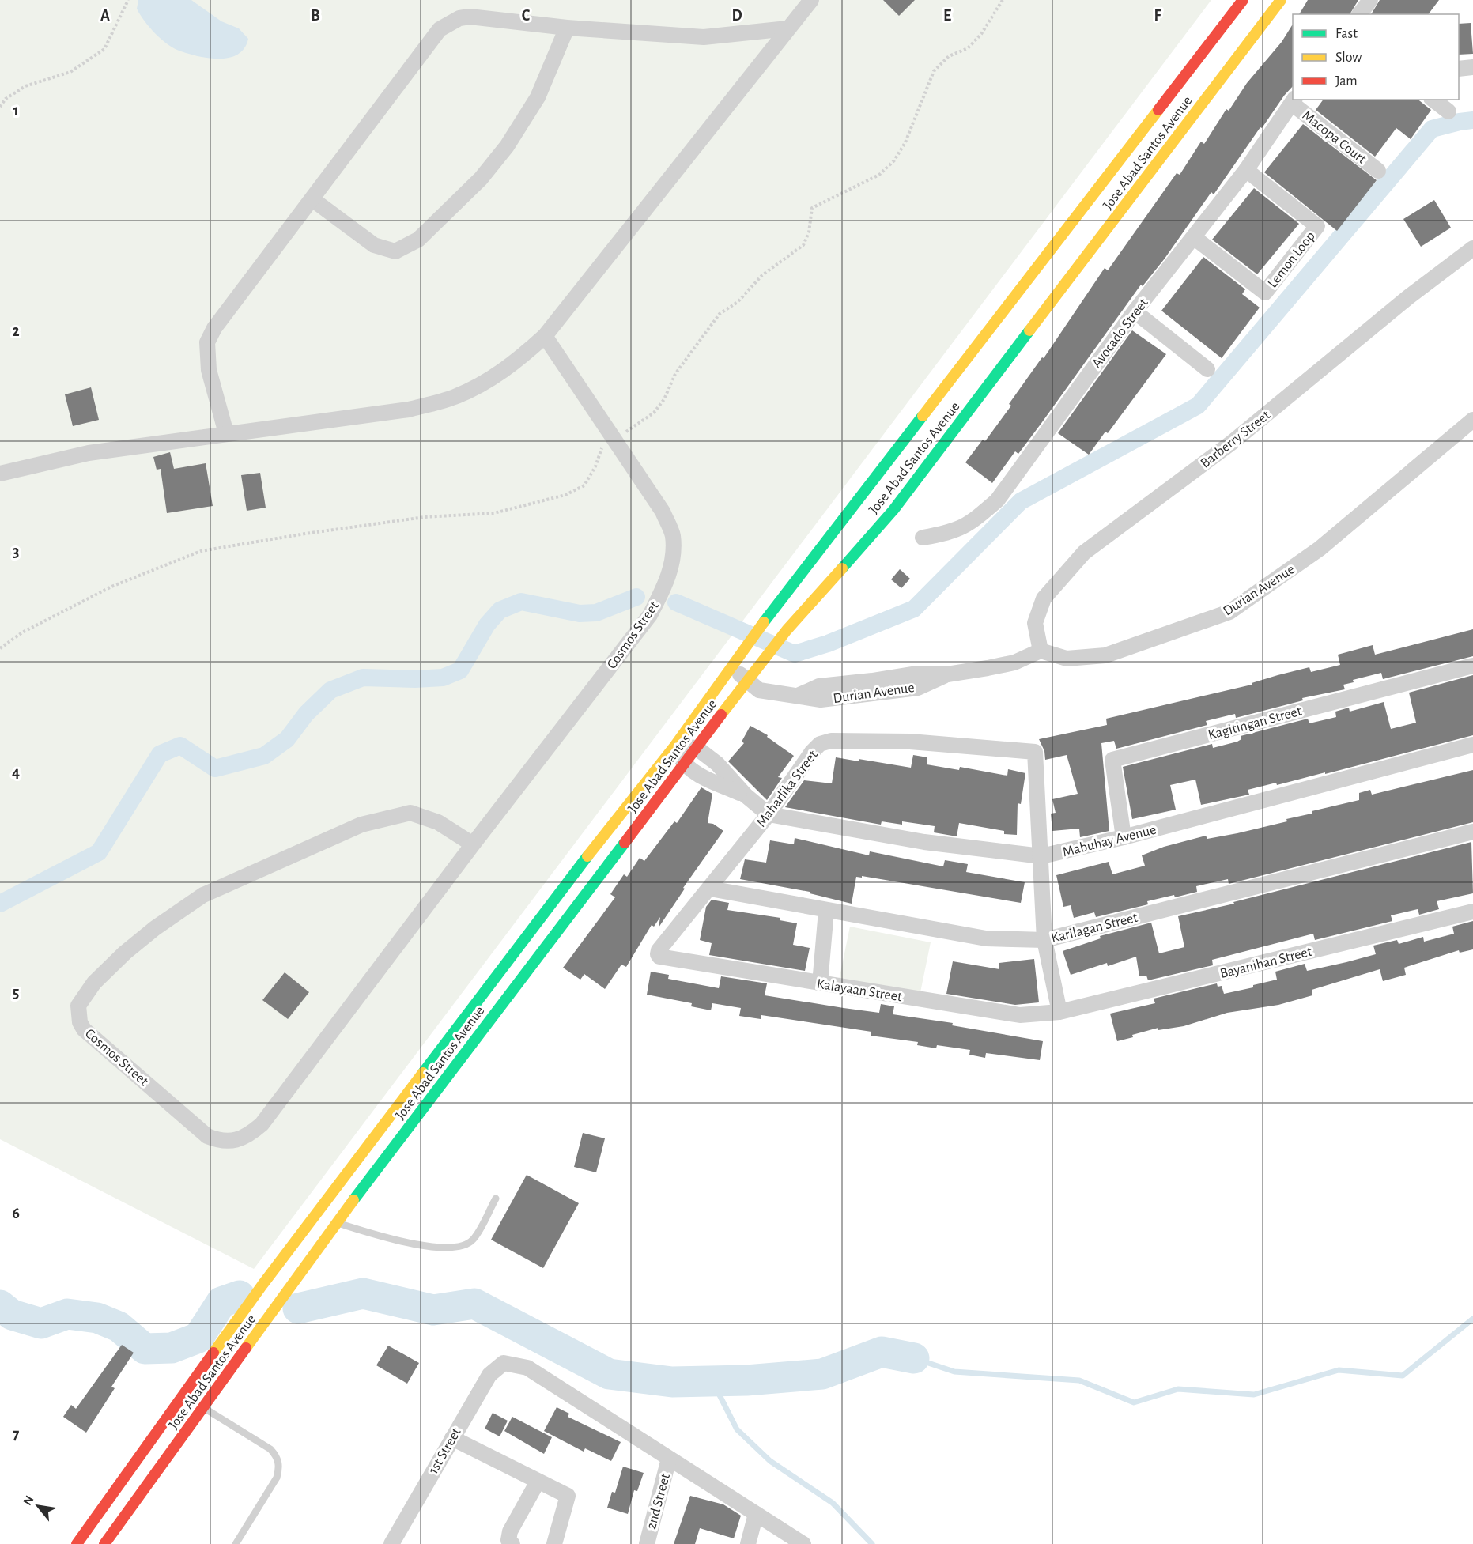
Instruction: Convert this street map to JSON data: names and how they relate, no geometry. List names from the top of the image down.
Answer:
{
  "streets": {
    "main road": ["Jose Abad Santos Avenue"],
    "street": [
      "Macopa Court",
      "Lemon Loop",
      "Avocado Street",
      "Barberry Street",
      "Durian Avenue",
      "Cosmos Street",
      "Kagitingan Street",
      "Maharlika Street",
      "Mabuhay Avenue",
      "Karilagan Street",
      "Bayanihan Street",
      "Kalayaan Street",
      "1st Street",
      "2nd Street"
    ]
  },
  "crossings": [
    ["Macopa Court", "Avocado Street"],
    ["Jose Abad Santos Avenue", "Durian Avenue"],
    ["Jose Abad Santos Avenue", "Mabuhay Avenue"],
    ["Lemon Loop", "Avocado Street"],
    ["Barberry Street", "Durian Avenue"],
    ["Kagitingan Street", "Mabuhay Avenue"],
    ["Maharlika Street", "Mabuhay Avenue"],
    ["Maharlika Street", "Karilagan Street"],
    ["Maharlika Street", "Kalayaan Street"],
    ["Bayanihan Street", "Kalayaan Street"],
    ["1st Street", "2nd Street"]
  ],
  "legend": ["Fast", "Slow", "Jam"],
  "north": "top left",
  "grid": {
    "columns": [
      "A",
      "B",
      "C",
      "D",
      "E",
      "F"
    ],
    "rows": [
      "1",
      "2",
      "3",
      "4",
      "5",
      "6",
      "7"
    ]
  }
}
